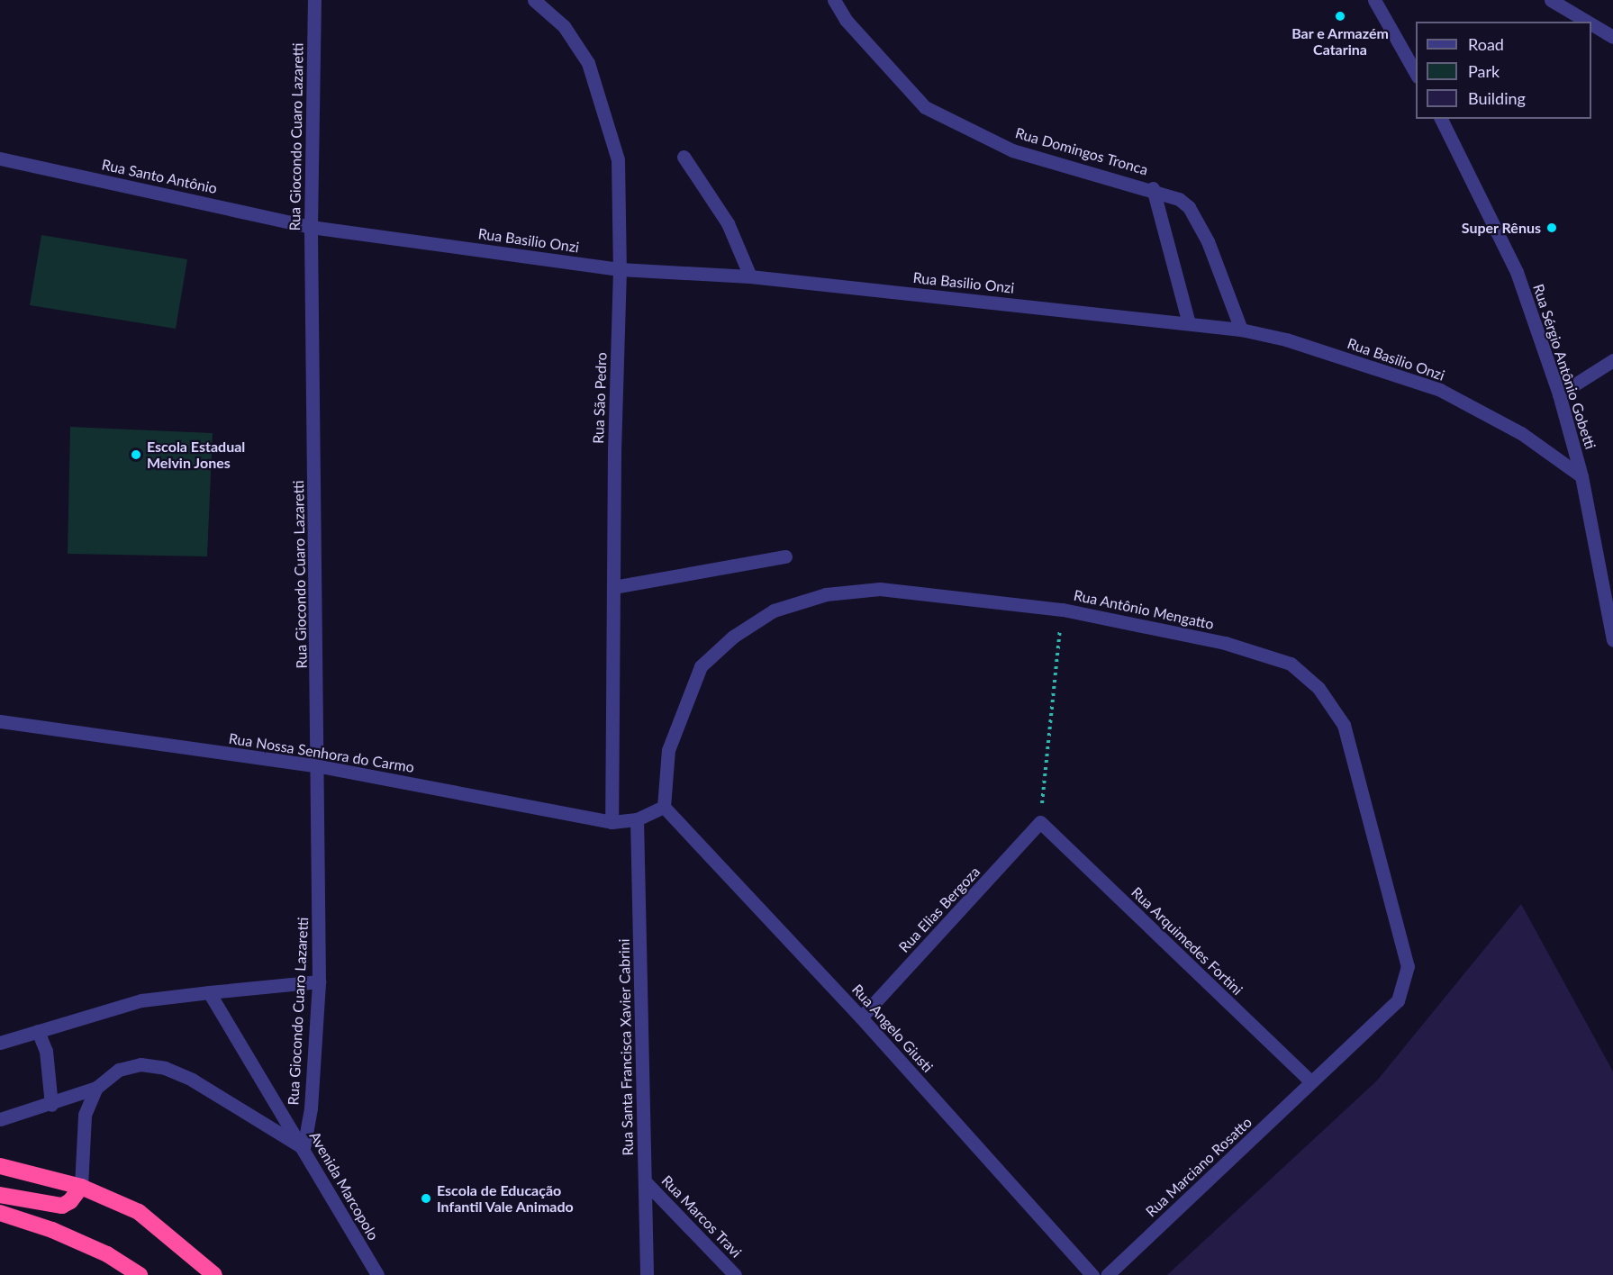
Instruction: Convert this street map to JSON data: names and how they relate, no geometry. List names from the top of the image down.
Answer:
{
  "streets": {
    "street": [
      "Rua Giocondo Cuaro Lazaretti",
      "Rua Domingos Tronca",
      "Rua Santo Antônio",
      "Rua Basilio Onzi",
      "Rua Sérgio Antônio Gobetti",
      "Rua São Pedro",
      "Rua Antônio Mengatto",
      "Rua Nossa Senhora do Carmo",
      "Rua Elias Bergoza",
      "Rua Arquimedes Fortini",
      "Rua Angelo Giusti",
      "Rua Santa Francisca Xavier Cabrini",
      "Rua Marciano Rosatto",
      "Avenida Marcopolo",
      "Rua Marcos Travi"
    ]
  },
  "crossings": [
    ["Rua Giocondo Cuaro Lazaretti", "Rua Santo Antônio"],
    ["Rua Giocondo Cuaro Lazaretti", "Rua Basilio Onzi"],
    ["Rua Giocondo Cuaro Lazaretti", "Rua Nossa Senhora do Carmo"],
    ["Rua Giocondo Cuaro Lazaretti", "Avenida Marcopolo"],
    ["Rua Domingos Tronca", "Rua Basilio Onzi"],
    ["Rua Santo Antônio", "Rua Basilio Onzi"],
    ["Rua Basilio Onzi", "Rua Sérgio Antônio Gobetti"],
    ["Rua Basilio Onzi", "Rua São Pedro"],
    ["Rua São Pedro", "Rua Nossa Senhora do Carmo"],
    ["Rua Antônio Mengatto", "Rua Arquimedes Fortini"],
    ["Rua Antônio Mengatto", "Rua Angelo Giusti"],
    ["Rua Antônio Mengatto", "Rua Marciano Rosatto"],
    ["Rua Nossa Senhora do Carmo", "Rua Santa Francisca Xavier Cabrini"],
    ["Rua Elias Bergoza", "Rua Arquimedes Fortini"],
    ["Rua Elias Bergoza", "Rua Angelo Giusti"],
    ["Rua Arquimedes Fortini", "Rua Marciano Rosatto"],
    ["Rua Santa Francisca Xavier Cabrini", "Rua Marcos Travi"]
  ],
  "places": [
    "Bar e Armazém Catarina",
    "Super Rênus",
    "Escola Estadual Melvin Jones",
    "Escola de Educação Infantil Vale Animado"
  ],
  "legend": ["Road", "Park", "Building"]
}
